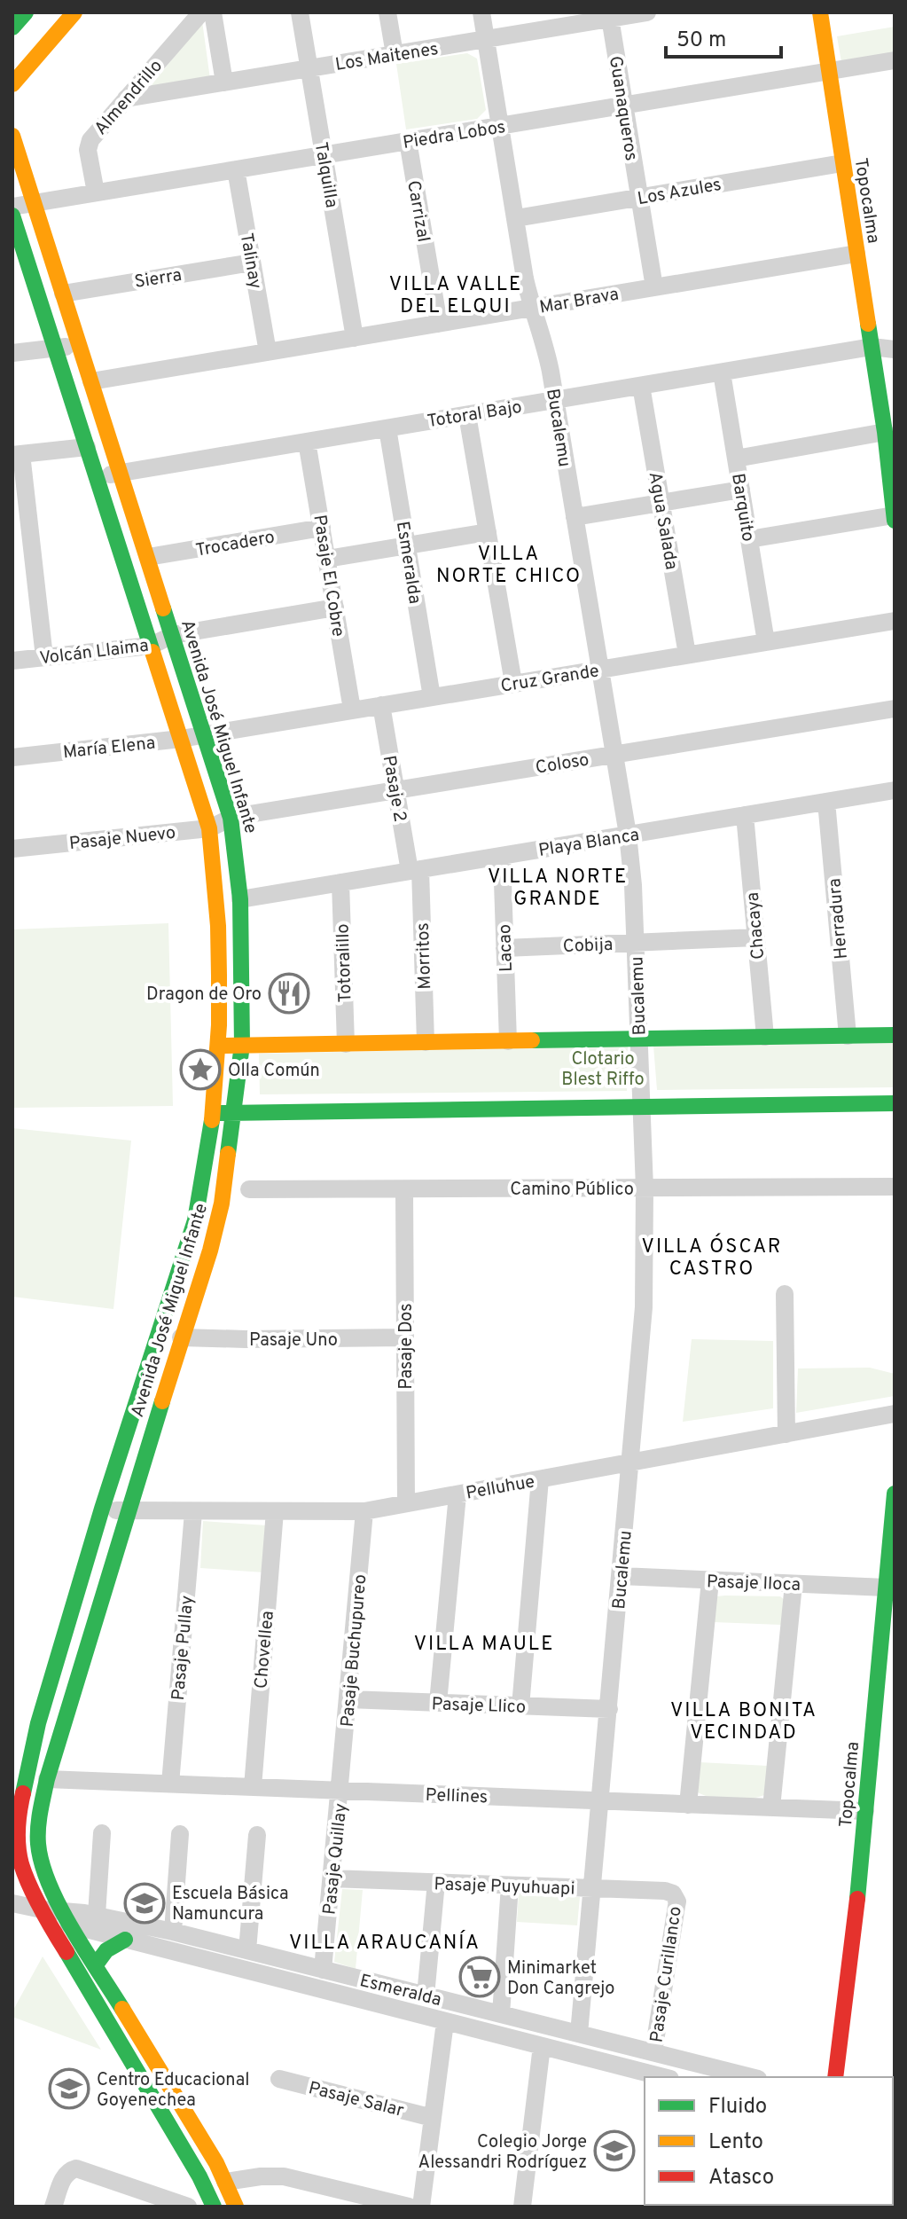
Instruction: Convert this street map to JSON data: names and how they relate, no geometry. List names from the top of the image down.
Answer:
{
  "streets": {
    "main road": ["Topocalma", "Avenida José Miguel Infante"],
    "street": [
      "Los Maitenes",
      "Almendrillo",
      "Guanaqueros",
      "Piedra Lobos",
      "Talquilla",
      "Los Azules",
      "Carrizal",
      "Talinay",
      "Sierra",
      "Mar Brava",
      "Totoral Bajo",
      "Bucalemu",
      "Barquito",
      "Agua Salada",
      "Trocadero",
      "Esmeralda",
      "Pasaje El Cobre",
      "Volcán Llaima",
      "Cruz Grande",
      "María Elena",
      "Coloso",
      "Pasaje 2",
      "Pasaje Nuevo",
      "Playa Blanca",
      "Herradura",
      "Chacaya",
      "Cobija",
      "Lacao",
      "Morritos",
      "Totoralillo",
      "Camino Público",
      "Pasaje Uno",
      "Pasaje Dos",
      "Pelluhue",
      "Pasaje Iloca",
      "Pasaje Pullay",
      "Chovellea",
      "Pasaje Buchupureo",
      "Pasaje Llico",
      "Pellines",
      "Pasaje Quillay",
      "Pasaje Puyuhuapi",
      "Pasaje Curillanco",
      "Pasaje Salar"
    ]
  },
  "crossings": [
    ["Los Maitenes", "Almendrillo"],
    ["Los Maitenes", "Guanaqueros"],
    ["Los Maitenes", "Talquilla"],
    ["Los Maitenes", "Bucalemu"],
    ["Almendrillo", "Piedra Lobos"],
    ["Guanaqueros", "Piedra Lobos"],
    ["Guanaqueros", "Los Azules"],
    ["Guanaqueros", "Mar Brava"],
    ["Piedra Lobos", "Talquilla"],
    ["Piedra Lobos", "Topocalma"],
    ["Piedra Lobos", "Carrizal"],
    ["Piedra Lobos", "Talinay"],
    ["Piedra Lobos", "Bucalemu"],
    ["Piedra Lobos", "Avenida José Miguel Infante"],
    ["Talquilla", "Mar Brava"],
    ["Los Azules", "Topocalma"],
    ["Los Azules", "Bucalemu"],
    ["Topocalma", "Mar Brava"],
    ["Topocalma", "Totoral Bajo"],
    ["Topocalma", "Pasaje Iloca"],
    ["Topocalma", "Pellines"],
    ["Carrizal", "Mar Brava"],
    ["Talinay", "Sierra"],
    ["Talinay", "Mar Brava"],
    ["Sierra", "Avenida José Miguel Infante"],
    ["Mar Brava", "Bucalemu"],
    ["Mar Brava", "Avenida José Miguel Infante"],
    ["Totoral Bajo", "Bucalemu"],
    ["Totoral Bajo", "Barquito"],
    ["Totoral Bajo", "Agua Salada"],
    ["Totoral Bajo", "Esmeralda"],
    ["Totoral Bajo", "Pasaje El Cobre"],
    ["Totoral Bajo", "Avenida José Miguel Infante"],
    ["Bucalemu", "Esmeralda"],
    ["Bucalemu", "Cruz Grande"],
    ["Bucalemu", "Coloso"],
    ["Bucalemu", "Playa Blanca"],
    ["Bucalemu", "Cobija"],
    ["Bucalemu", "Camino Público"],
    ["Bucalemu", "Pelluhue"],
    ["Bucalemu", "Pasaje Iloca"],
    ["Bucalemu", "Pasaje Llico"],
    ["Bucalemu", "Pellines"],
    ["Bucalemu", "Pasaje Puyuhuapi"],
    ["Barquito", "Cruz Grande"],
    ["Agua Salada", "Cruz Grande"],
    ["Trocadero", "Pasaje El Cobre"],
    ["Trocadero", "Avenida José Miguel Infante"],
    ["Esmeralda", "Cruz Grande"],
    ["Esmeralda", "Avenida José Miguel Infante"],
    ["Esmeralda", "Pasaje Quillay"],
    ["Esmeralda", "Pasaje Curillanco"],
    ["Pasaje El Cobre", "Volcán Llaima"],
    ["Pasaje El Cobre", "Cruz Grande"],
    ["Volcán Llaima", "Avenida José Miguel Infante"],
    ["Cruz Grande", "Avenida José Miguel Infante"],
    ["Cruz Grande", "María Elena"],
    ["Cruz Grande", "Pasaje 2"],
    ["Avenida José Miguel Infante", "María Elena"],
    ["Avenida José Miguel Infante", "Coloso"],
    ["Avenida José Miguel Infante", "Pasaje Nuevo"],
    ["Avenida José Miguel Infante", "Playa Blanca"],
    ["Avenida José Miguel Infante", "Pasaje Uno"],
    ["Avenida José Miguel Infante", "Pelluhue"],
    ["Avenida José Miguel Infante", "Pellines"],
    ["Coloso", "Pasaje 2"],
    ["Coloso", "Pasaje Nuevo"],
    ["Pasaje 2", "Playa Blanca"],
    ["Pasaje 2", "Morritos"],
    ["Playa Blanca", "Herradura"],
    ["Playa Blanca", "Chacaya"],
    ["Playa Blanca", "Lacao"],
    ["Playa Blanca", "Morritos"],
    ["Playa Blanca", "Totoralillo"],
    ["Chacaya", "Cobija"],
    ["Cobija", "Lacao"],
    ["Camino Público", "Pasaje Dos"],
    ["Pasaje Uno", "Pasaje Dos"],
    ["Pasaje Dos", "Pelluhue"],
    ["Pelluhue", "Pasaje Pullay"],
    ["Pelluhue", "Chovellea"],
    ["Pelluhue", "Pasaje Buchupureo"],
    ["Pasaje Pullay", "Pellines"],
    ["Chovellea", "Pellines"],
    ["Pasaje Buchupureo", "Pasaje Llico"],
    ["Pasaje Buchupureo", "Pellines"],
    ["Pasaje Buchupureo", "Pasaje Quillay"],
    ["Pellines", "Pasaje Quillay"],
    ["Pasaje Quillay", "Pasaje Puyuhuapi"],
    ["Pasaje Puyuhuapi", "Pasaje Curillanco"]
  ],
  "districts": [
    "VILLA VALLE DEL ELQUI",
    "VILLA NORTE CHICO",
    "VILLA NORTE GRANDE",
    "VILLA ÓSCAR CASTRO",
    "VILLA MAULE",
    "VILLA BONITA VECINDAD",
    "VILLA ARAUCANÍA"
  ],
  "parks": ["Clotario Blest Riffo"],
  "places": {
    "restaurant": ["Dragon de Oro"],
    "place": ["Olla Común"],
    "school or university": ["Escuela Básica Namuncura", "Centro Educacional Goyenechea", "Colegio Jorge Alessandri Rodríguez"],
    "supermarket": ["Minimarket Don Cangrejo"]
  },
  "legend": ["Fluido", "Lento", "Atasco"],
  "scale_bar": "50 m"
}
